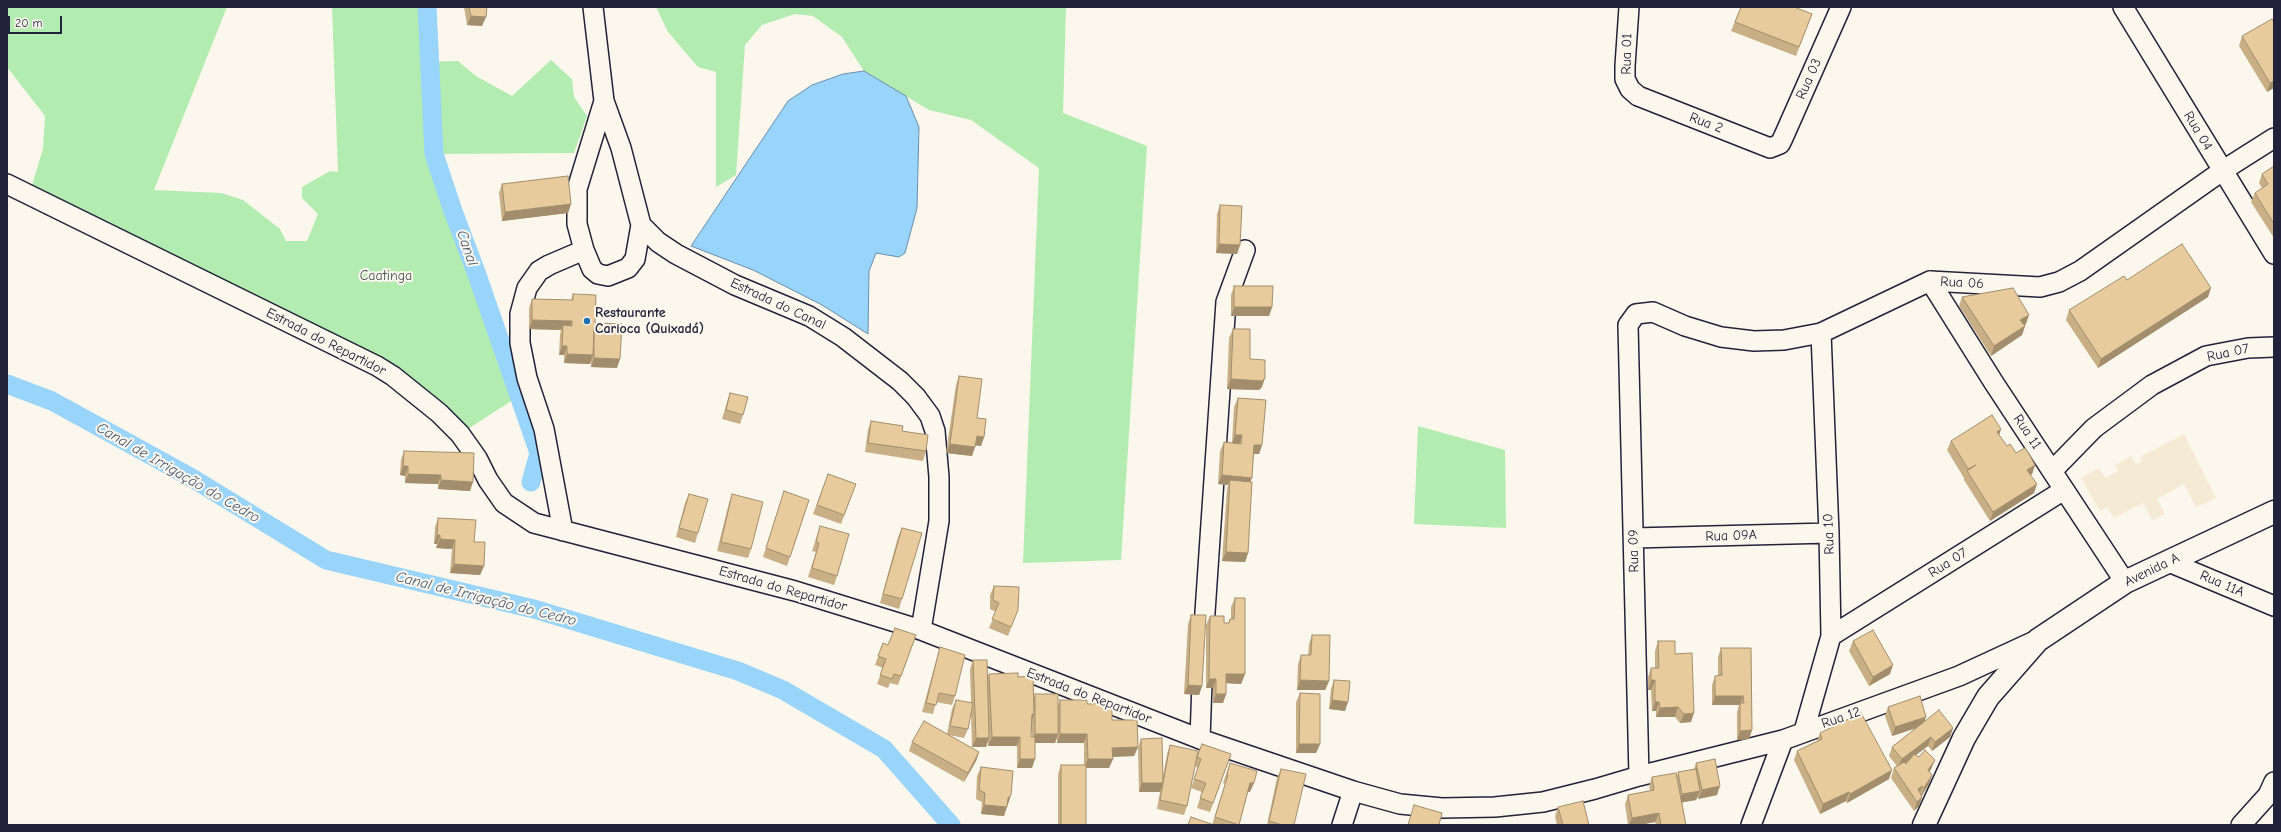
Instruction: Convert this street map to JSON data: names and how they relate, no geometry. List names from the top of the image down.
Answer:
{
  "streets": {
    "street": [
      "Rua 01",
      "Rua 03",
      "Rua 2",
      "Rua 04",
      "Rua 06",
      "Estrada do Canal",
      "Estrada do Repartidor",
      "Rua 07",
      "Rua 11",
      "Rua 10",
      "Rua 09A",
      "Rua 09",
      "Avenida A",
      "Rua 11A",
      "Rua 12"
    ]
  },
  "crossings": [
    ["Rua 01", "Rua 2"],
    ["Rua 03", "Rua 2"],
    ["Rua 04", "Rua 06"],
    ["Rua 06", "Rua 11"],
    ["Rua 06", "Rua 10"],
    ["Rua 06", "Rua 09"],
    ["Estrada do Canal", "Estrada do Repartidor"],
    ["Estrada do Repartidor", "Rua 09"],
    ["Estrada do Repartidor", "Rua 12"],
    ["Rua 07", "Rua 11"],
    ["Rua 07", "Rua 10"],
    ["Rua 11", "Avenida A"],
    ["Rua 10", "Rua 09A"],
    ["Rua 10", "Rua 12"],
    ["Rua 09A", "Rua 09"],
    ["Rua 09", "Rua 12"],
    ["Avenida A", "Rua 11A"],
    ["Avenida A", "Rua 12"]
  ],
  "water": ["Canal", "Canal de Irrigação do Cedro"],
  "parks": ["Caatinga"],
  "places": ["Restaurante Carioca (Quixadá)"],
  "scale_bar": "20 m"
}
